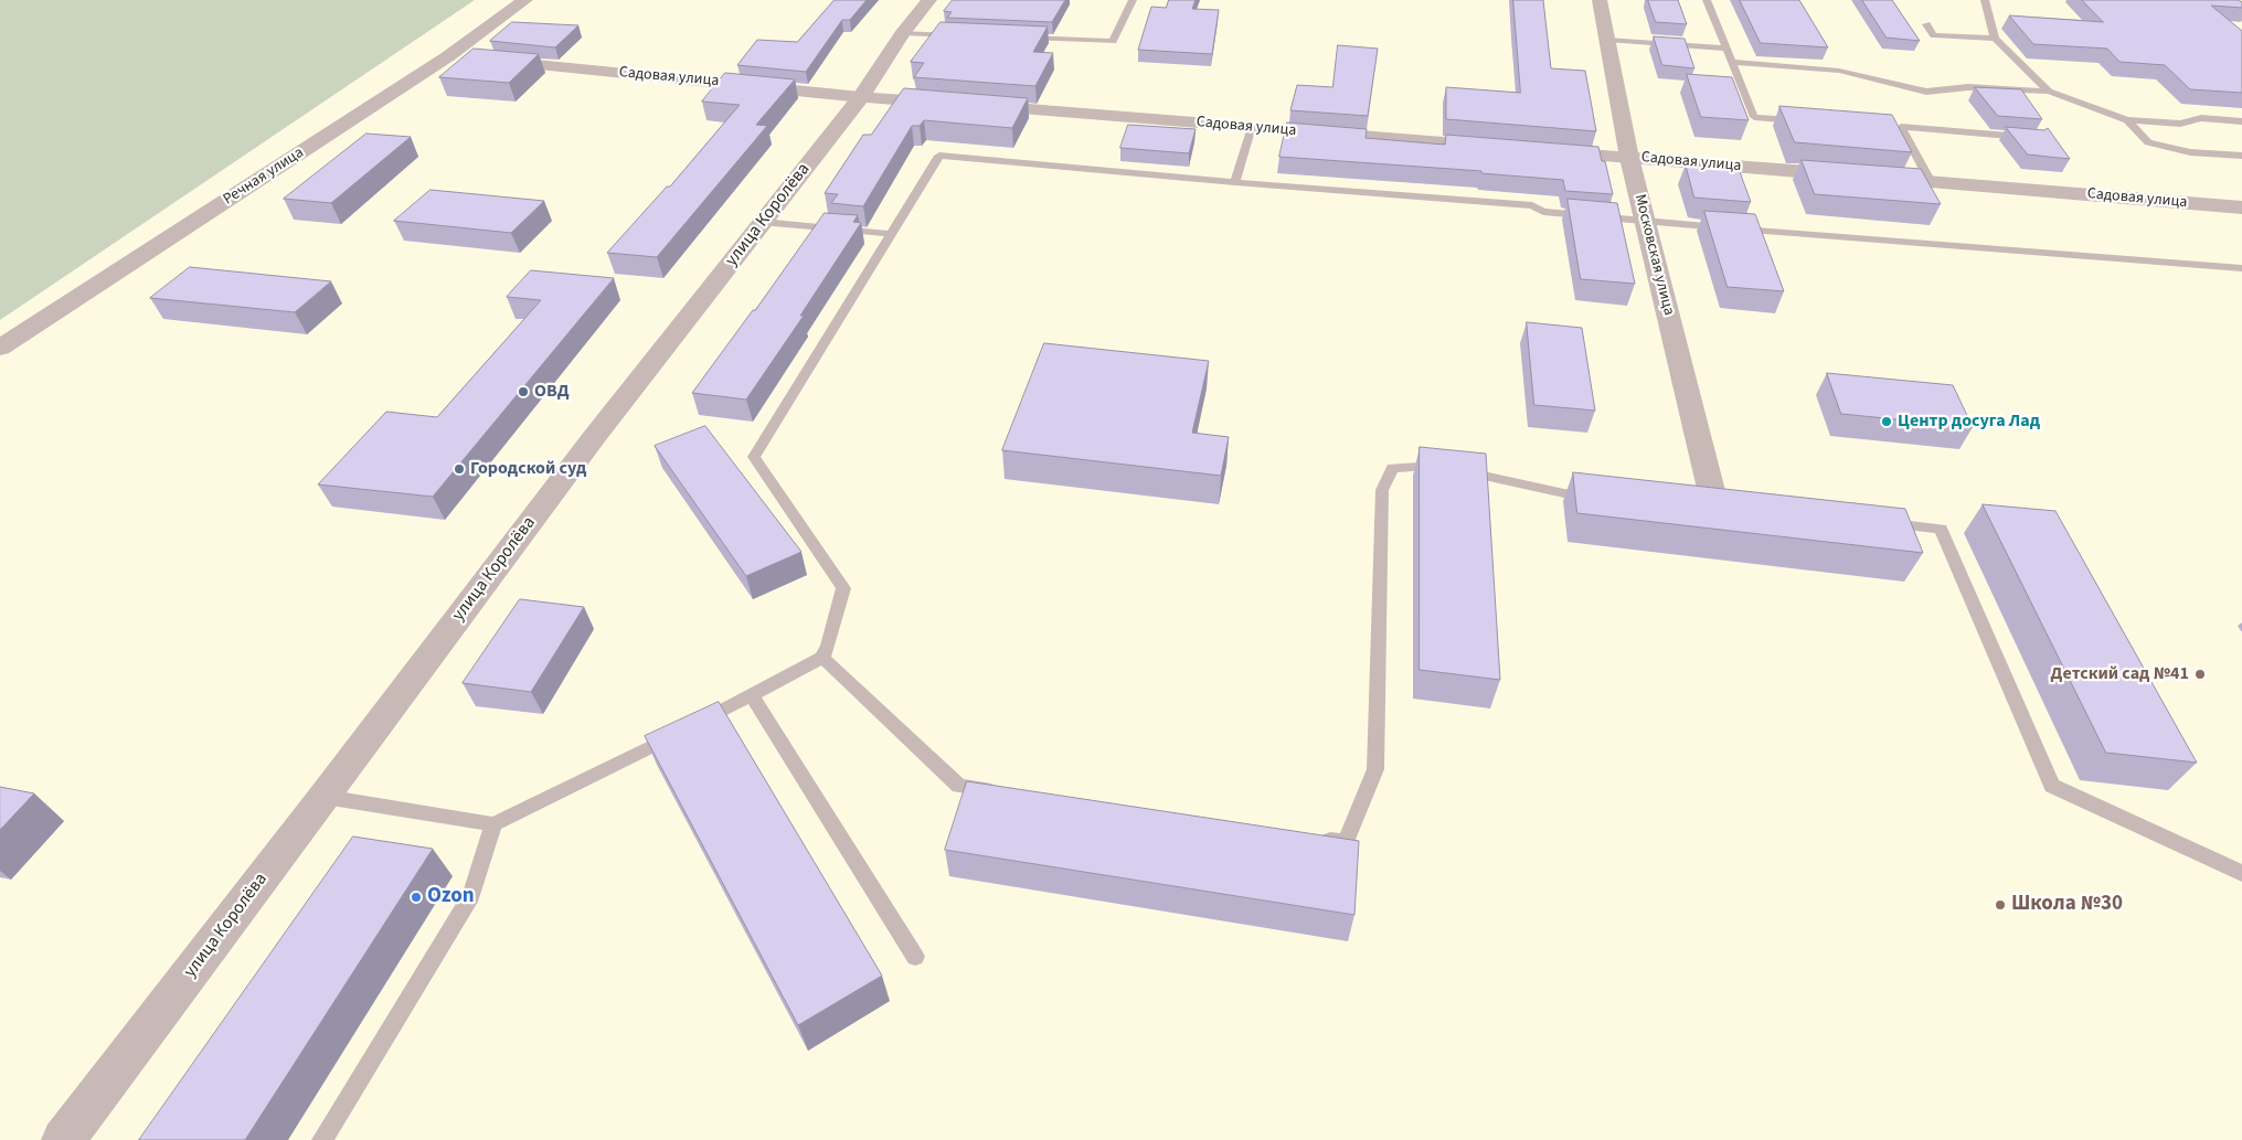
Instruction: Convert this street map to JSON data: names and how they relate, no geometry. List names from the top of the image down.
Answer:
{
  "streets": {
    "street": [
      "Садовая улица",
      "Речная улица",
      "улица Королёва",
      "Московская улица"
    ]
  },
  "crossings": [
    ["Садовая улица", "Речная улица"],
    ["Садовая улица", "улица Королёва"],
    ["Садовая улица", "Московская улица"]
  ],
  "places": [
    "ОВД",
    "Центр досуга Лад",
    "Городской суд",
    "Детский сад №41",
    "Ozon",
    "Школа №30"
  ]
}
